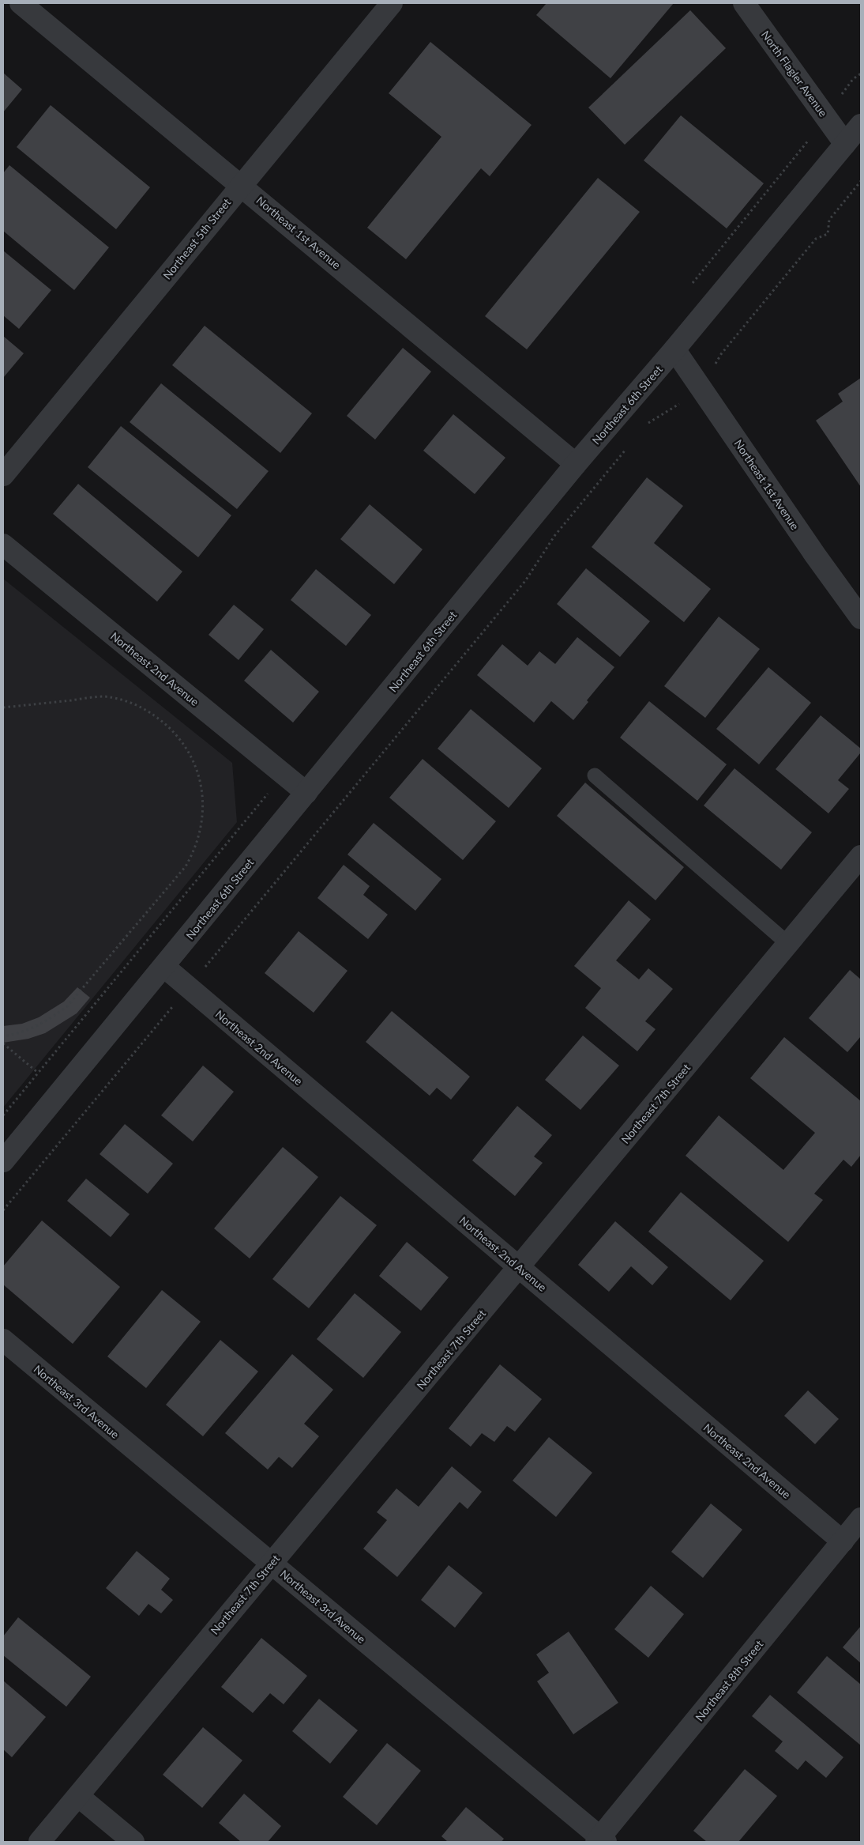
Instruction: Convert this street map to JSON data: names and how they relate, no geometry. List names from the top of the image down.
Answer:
{
  "streets": {
    "street": [
      "North Flagler Avenue",
      "Northeast 1st Avenue",
      "Northeast 5th Street",
      "Northeast 6th Street",
      "Northeast 2nd Avenue",
      "Northeast 7th Street",
      "Northeast 3rd Avenue",
      "Northeast 8th Street"
    ]
  },
  "crossings": [
    ["North Flagler Avenue", "Northeast 6th Street"],
    ["Northeast 1st Avenue", "Northeast 5th Street"],
    ["Northeast 1st Avenue", "Northeast 6th Street"],
    ["Northeast 6th Street", "Northeast 2nd Avenue"],
    ["Northeast 2nd Avenue", "Northeast 7th Street"],
    ["Northeast 2nd Avenue", "Northeast 8th Street"],
    ["Northeast 7th Street", "Northeast 3rd Avenue"],
    ["Northeast 3rd Avenue", "Northeast 8th Street"]
  ]
}
